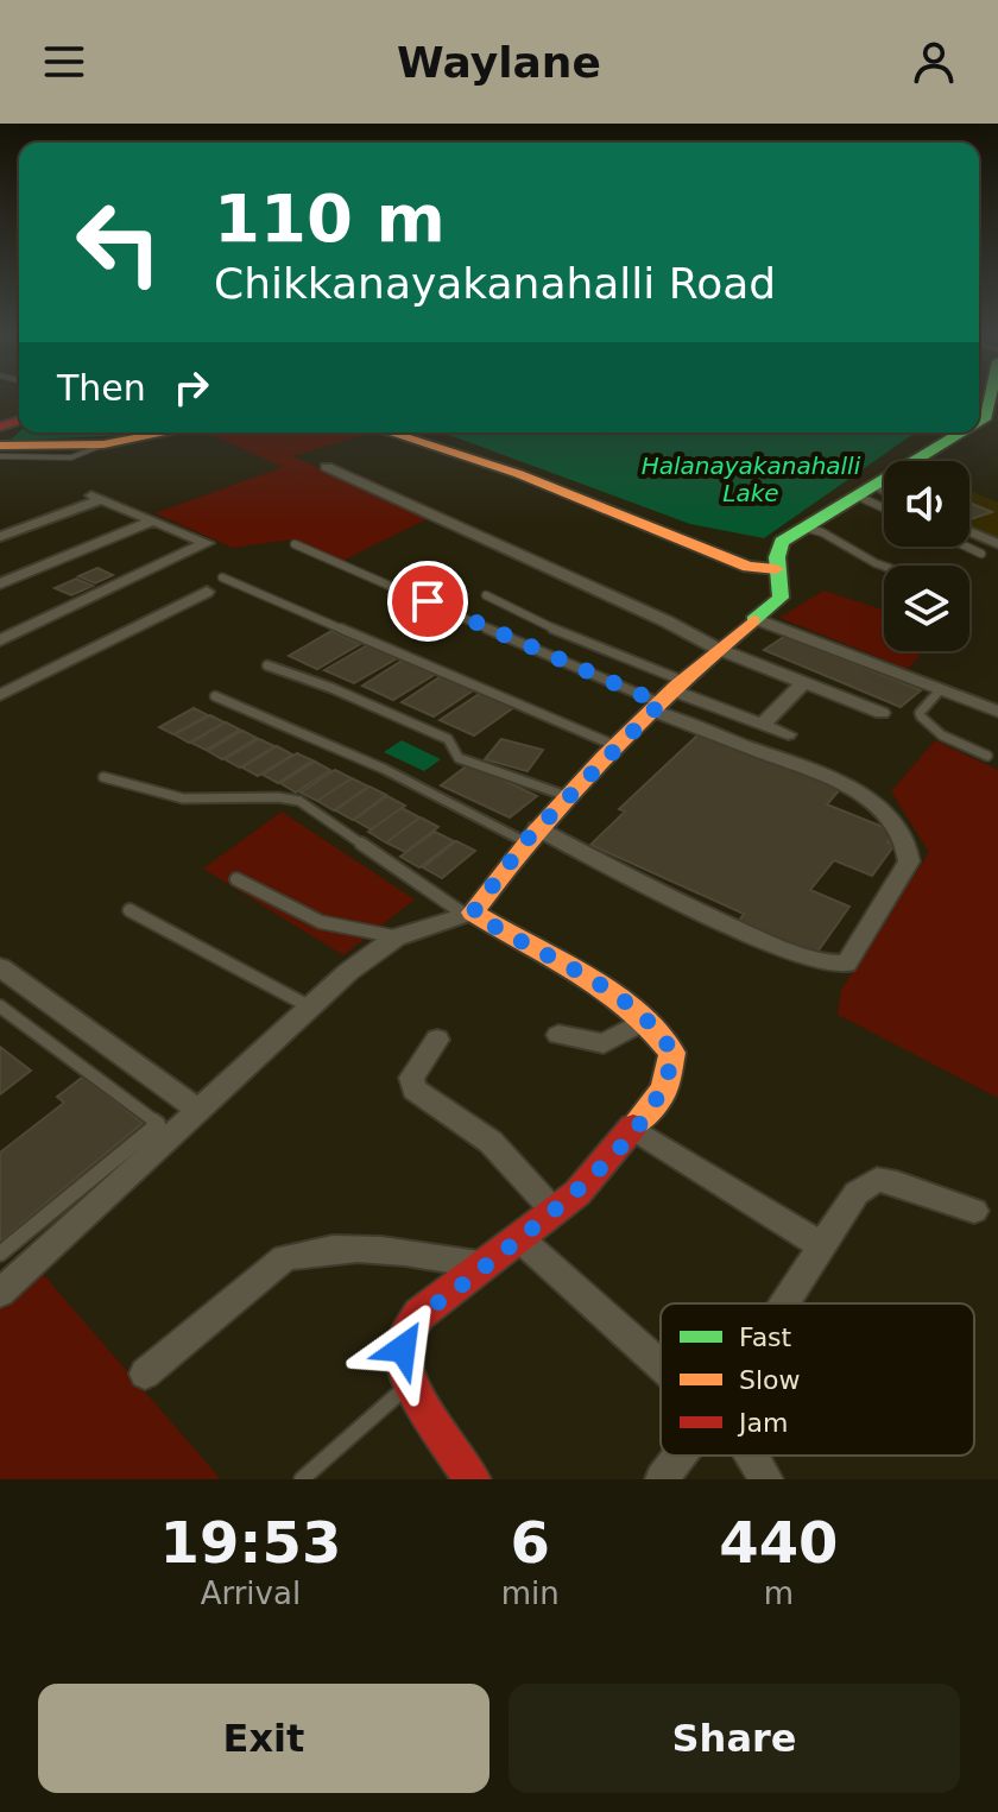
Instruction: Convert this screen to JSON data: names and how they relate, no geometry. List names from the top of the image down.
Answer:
{
  "water": ["Halanayakanahalli Lake"],
  "legend": ["Fast", "Slow", "Jam"],
  "page": {
    "header": "Waylane",
    "turn": ["110 m", "Chikkanayakanahalli Road"],
    "then": "Then",
    "eta": [
      "19:53",
      "Arrival",
      "6",
      "min",
      "440",
      "m"
    ],
    "buttons": ["Exit", "Share"]
  }
}
